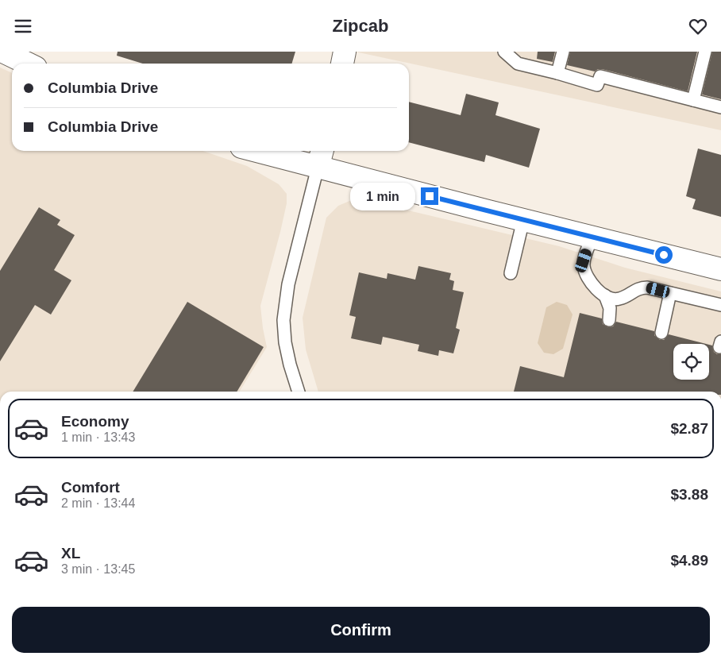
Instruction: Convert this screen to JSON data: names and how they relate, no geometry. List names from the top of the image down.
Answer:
{
  "page": {
    "header": "Zipcab",
    "banner": ["Columbia Drive", "Columbia Drive"],
    "bubble": "1 min",
    "list": [
      {
        "name": "Economy",
        "note": "1 min · 13:43",
        "value": "$2.87"
      },
      {
        "name": "Comfort",
        "note": "2 min · 13:44",
        "value": "$3.88"
      },
      {
        "name": "XL",
        "note": "3 min · 13:45",
        "value": "$4.89"
      }
    ],
    "buttons": "Confirm"
  }
}
